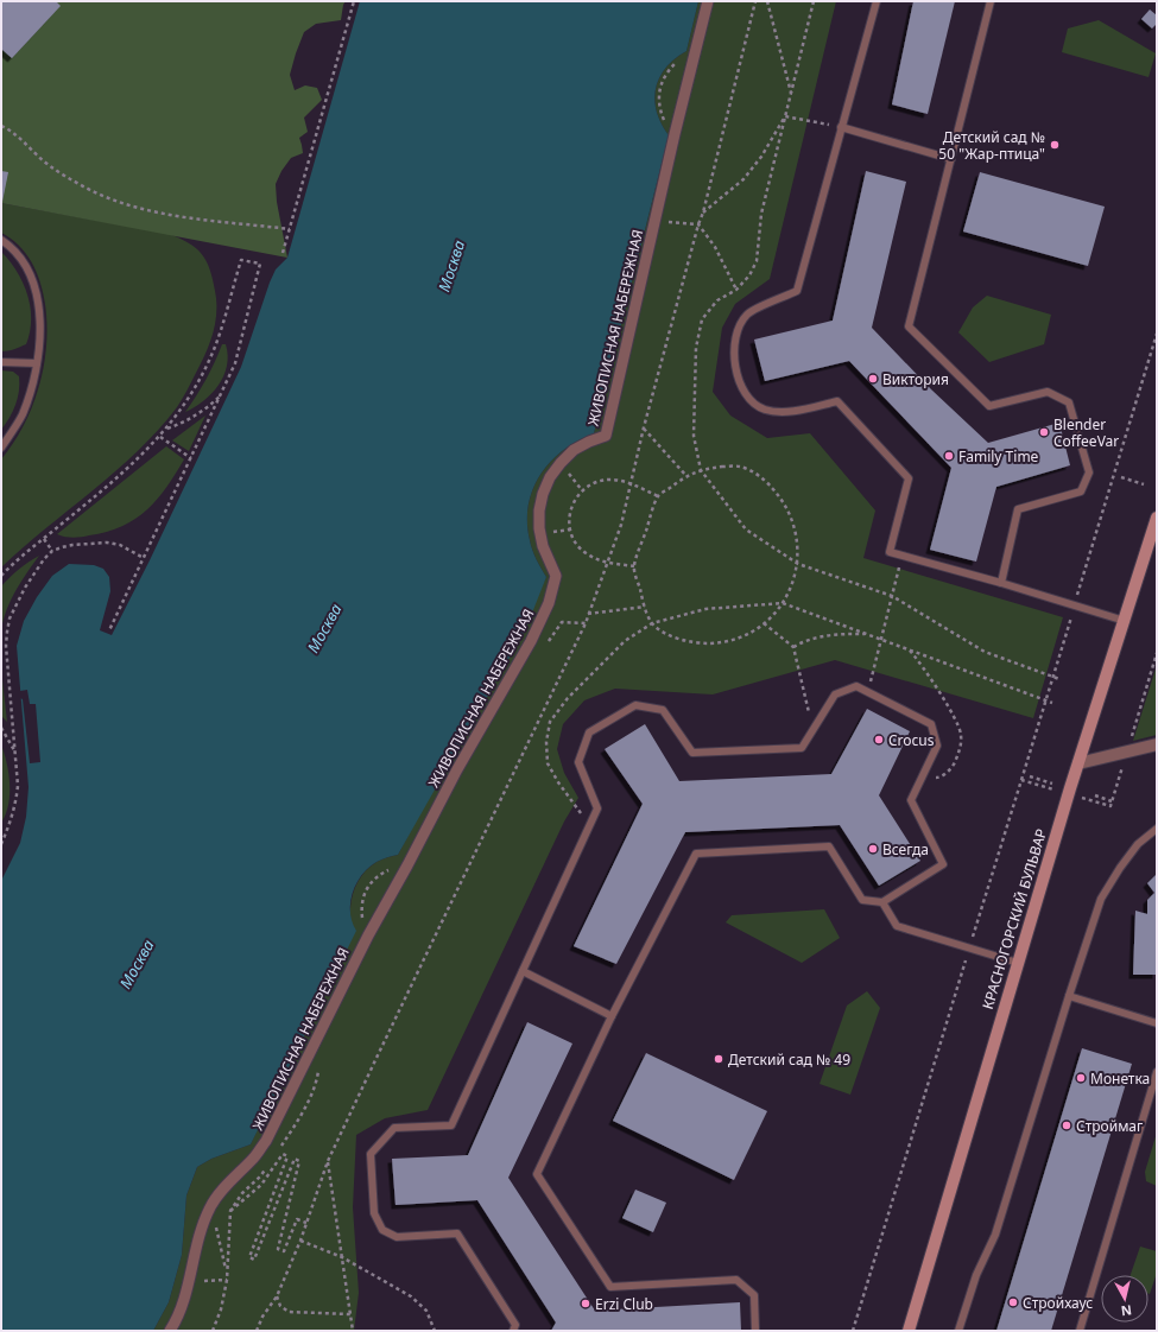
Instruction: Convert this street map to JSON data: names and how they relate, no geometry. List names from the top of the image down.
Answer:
{
  "streets": {
    "main road": ["КРАСНОГОРСКИЙ БУЛЬВАР"],
    "street": ["ЖИВОПИСНАЯ НАБЕРЕЖНАЯ"]
  },
  "water": ["Москва"],
  "places": [
    "Детский сад № 50 \"Жар-птица\"",
    "Виктория",
    "Blender CoffeeVar",
    "Family Time",
    "Crocus",
    "Всегда",
    "Детский сад № 49",
    "Монетка",
    "Строймаг",
    "Стройхаус",
    "Erzi Club"
  ],
  "north": "bottom"
}
